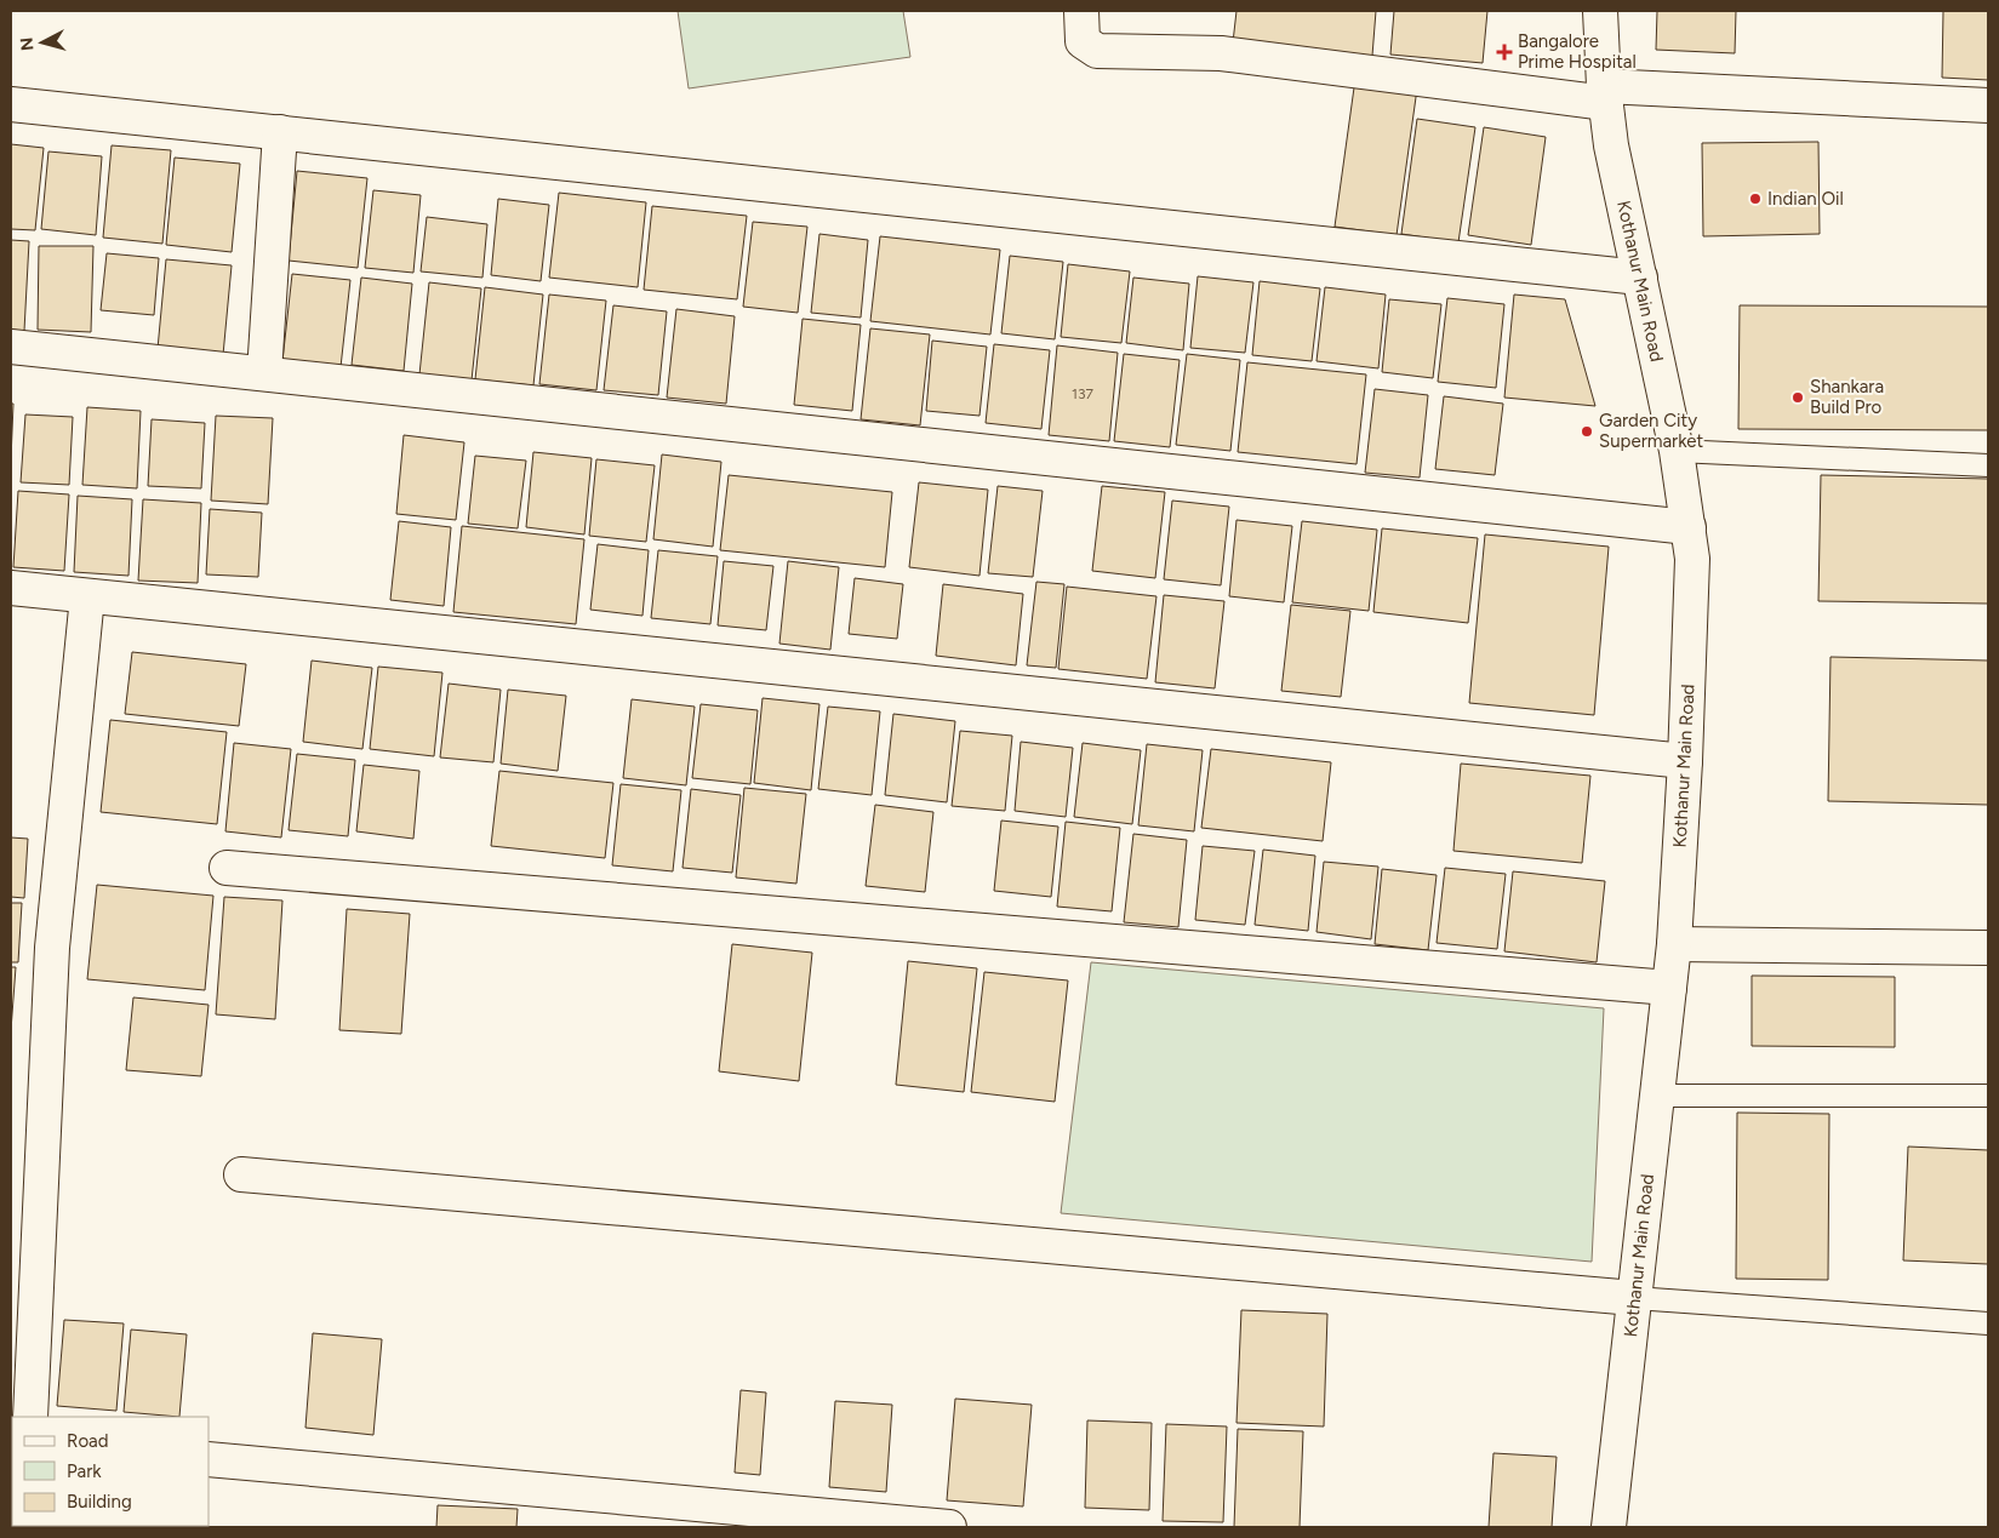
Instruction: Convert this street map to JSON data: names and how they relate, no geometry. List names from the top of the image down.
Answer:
{
  "streets": {
    "street": ["Kothanur Main Road"]
  },
  "places": {
    "health": ["Bangalore Prime Hospital"],
    "other": ["Indian Oil", "Shankara Build Pro", "Garden City Supermarket"]
  },
  "house_numbers": ["137"],
  "legend": ["Road", "Park", "Building"],
  "north": "left"
}
